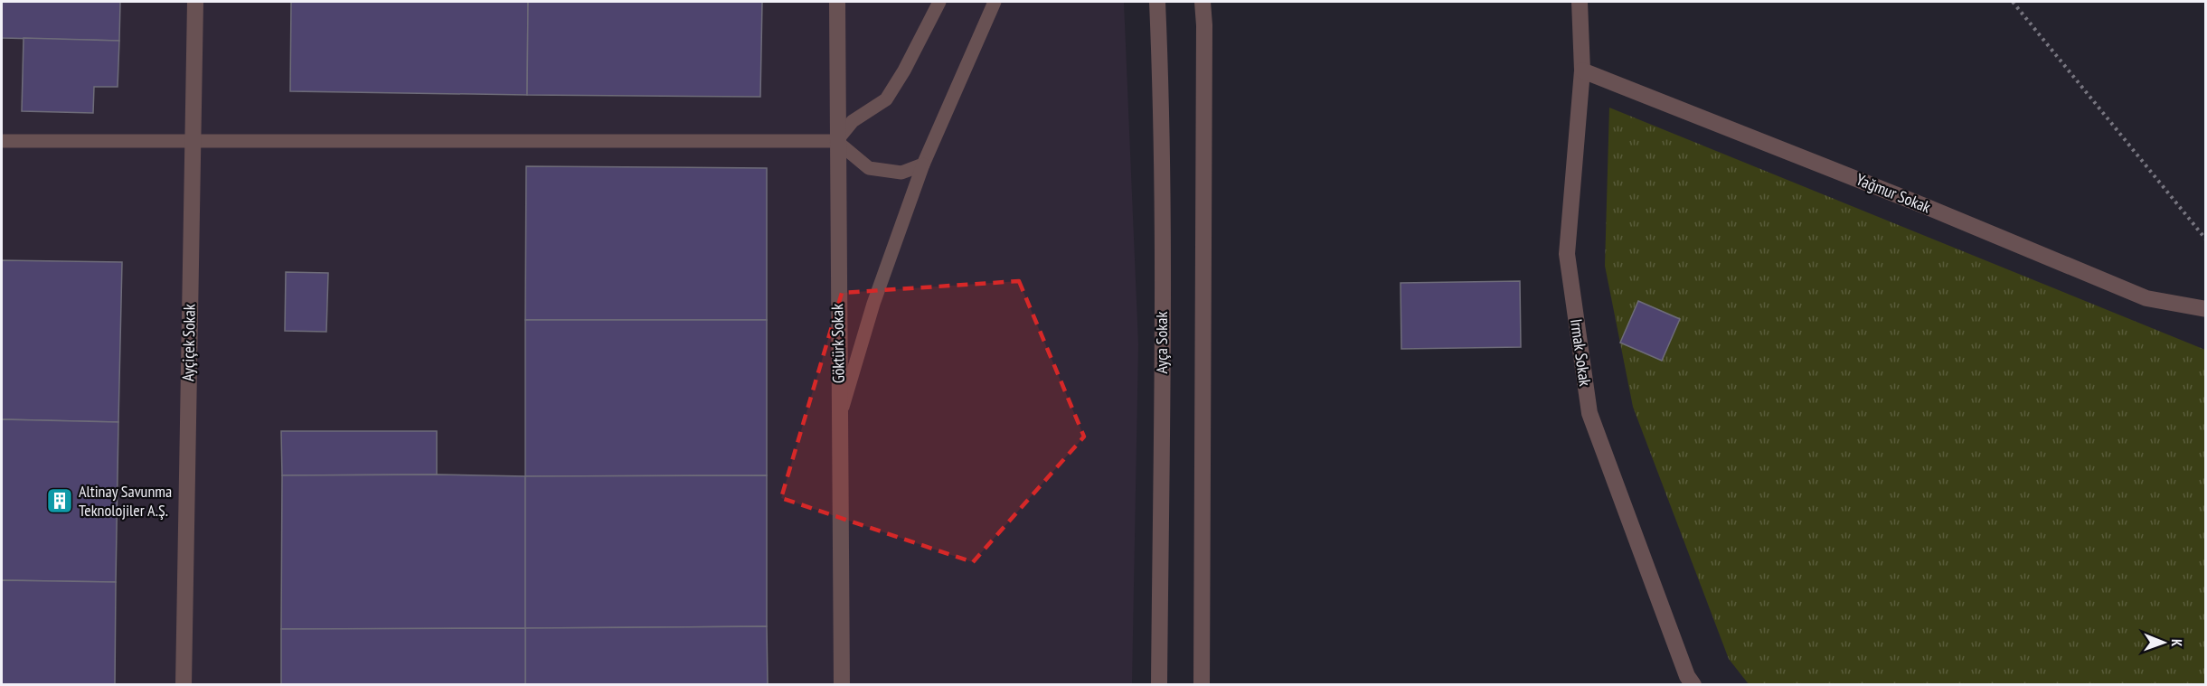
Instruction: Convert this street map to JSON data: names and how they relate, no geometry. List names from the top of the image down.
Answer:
{
  "streets": {
    "street": [
      "Yağmur Sokak",
      "Ayçiçek Sokak",
      "Ayça Sokak",
      "Göktürk Sokak",
      "Irmak Sokak"
    ]
  },
  "crossings": [
    ["Yağmur Sokak", "Irmak Sokak"]
  ],
  "places": {
    "building": ["Altinay Savunma Teknolojiler A.Ş."]
  },
  "north": "right"
}
